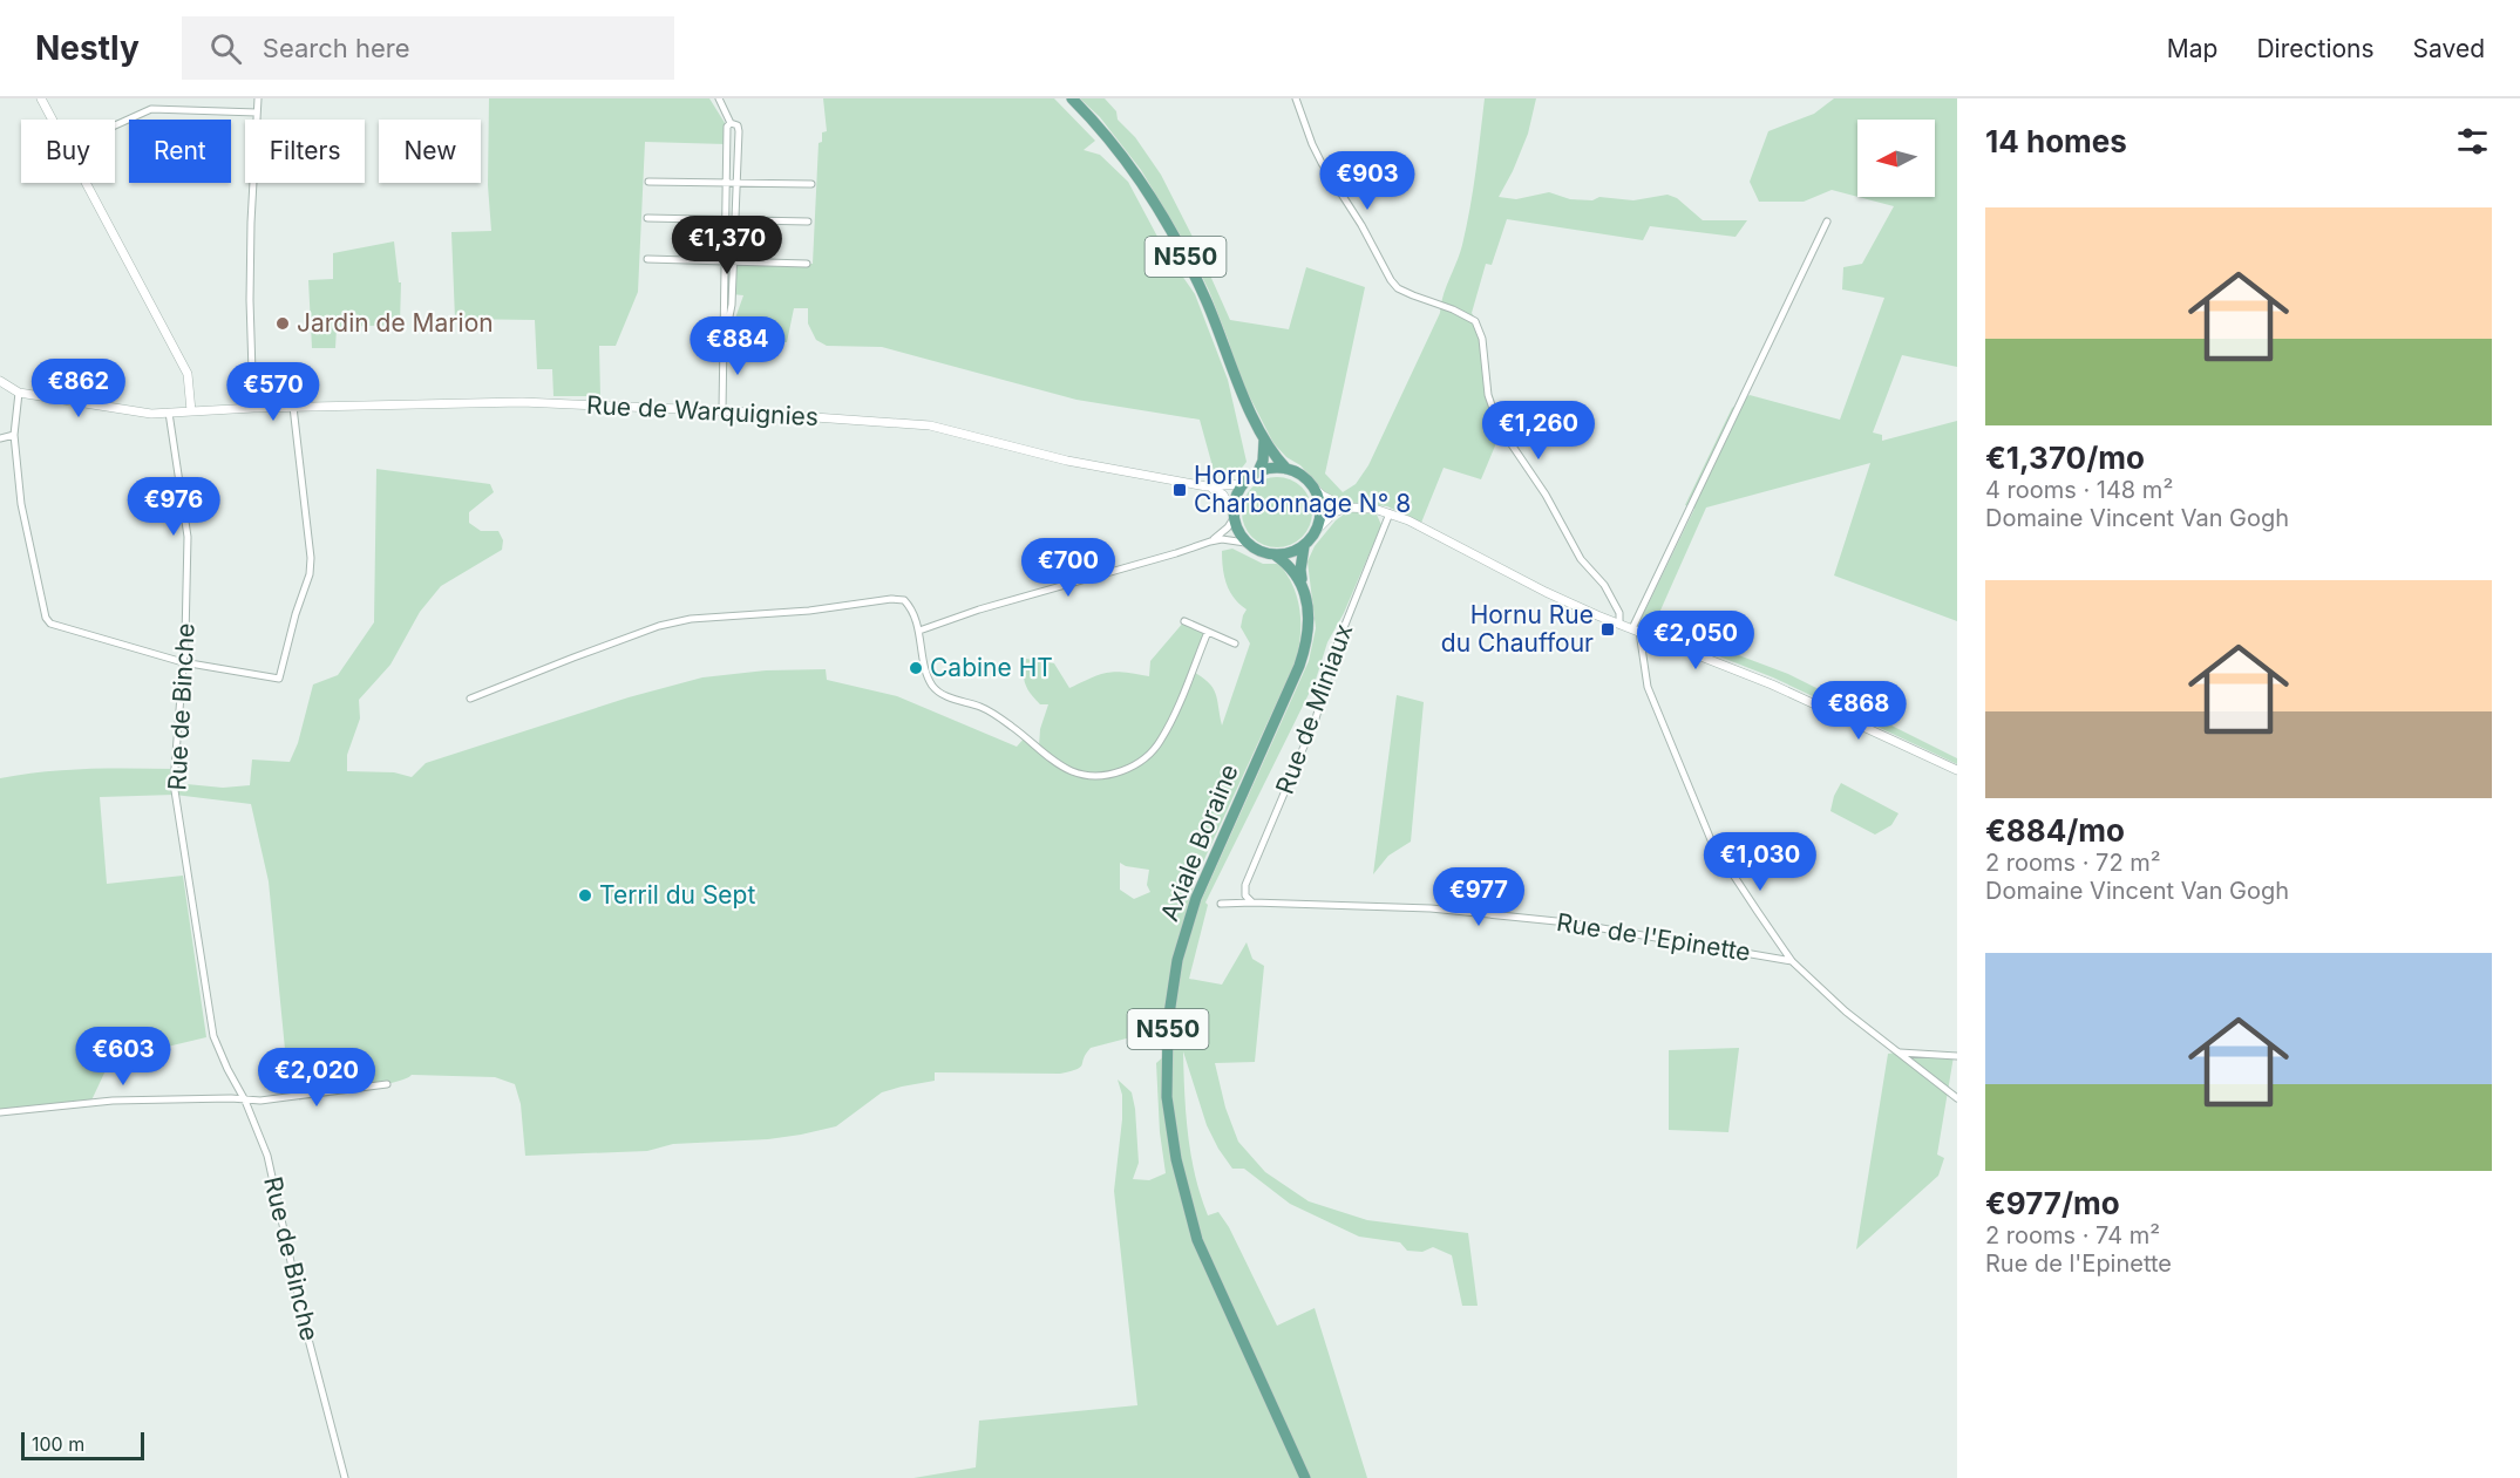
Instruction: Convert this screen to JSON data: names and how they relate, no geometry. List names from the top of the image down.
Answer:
{
  "streets": {
    "main road": ["N550", "Axiale Boraine"],
    "street": [
      "Rue de Warquignies",
      "Rue de Binche",
      "Rue de Miniaux",
      "Rue de l'Epinette"
    ]
  },
  "crossings": [
    ["Rue de Warquignies", "Axiale Boraine"],
    ["Rue de Miniaux", "Rue de l'Epinette"]
  ],
  "places": {
    "other": ["Jardin de Marion", "Cabine HT", "Terril du Sept"],
    "transit": ["Hornu Charbonnage N° 8", "Hornu Rue du Chauffour"]
  },
  "scale_bar": "100 m",
  "north": "left",
  "page": {
    "header": "Nestly",
    "search": "Search here",
    "nav": ["Map", "Directions", "Saved"],
    "heading": "14 homes",
    "chip": [
      "Buy",
      "Rent",
      "Filters",
      "New"
    ],
    "price": [
      "€903",
      "€1,370",
      "€884",
      "€862",
      "€570",
      "€1,260",
      "€976",
      "€700",
      "€2,050",
      "€868",
      "€1,030",
      "€977",
      "€603",
      "€2,020"
    ],
    "list": [
      {
        "name": "€1,370/mo",
        "note": "4 rooms · 148 m² · Domaine Vincent Van Gogh"
      },
      {
        "name": "€884/mo",
        "note": "2 rooms · 72 m² · Domaine Vincent Van Gogh"
      },
      {
        "name": "€977/mo",
        "note": "2 rooms · 74 m² · Rue de l'Epinette"
      }
    ],
    "scale": "100 m"
  }
}
